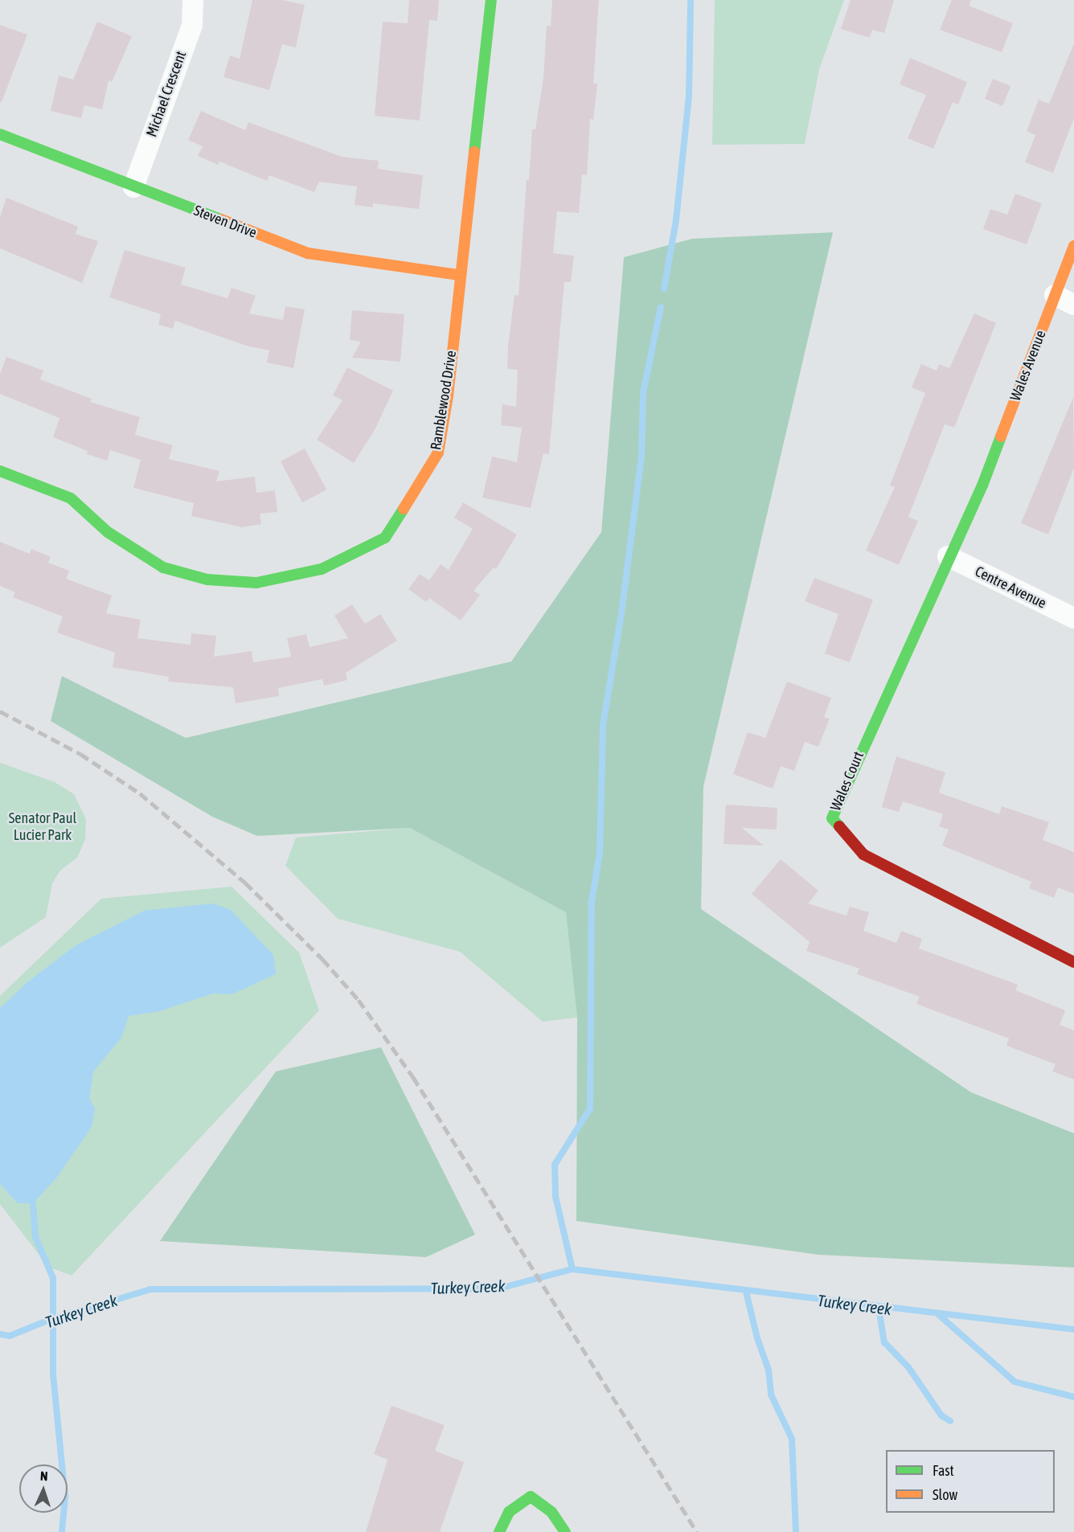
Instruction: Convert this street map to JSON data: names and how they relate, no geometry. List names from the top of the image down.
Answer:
{
  "streets": {
    "street": [
      "Michael Crescent",
      "Steven Drive",
      "Wales Avenue",
      "Ramblewood Drive",
      "Centre Avenue",
      "Wales Court"
    ]
  },
  "crossings": [
    ["Michael Crescent", "Steven Drive"],
    ["Steven Drive", "Ramblewood Drive"],
    ["Wales Avenue", "Wales Court"],
    ["Centre Avenue", "Wales Court"]
  ],
  "water": ["Turkey Creek"],
  "parks": ["Senator Paul Lucier Park"],
  "legend": ["Fast", "Slow"],
  "north": "top"
}
